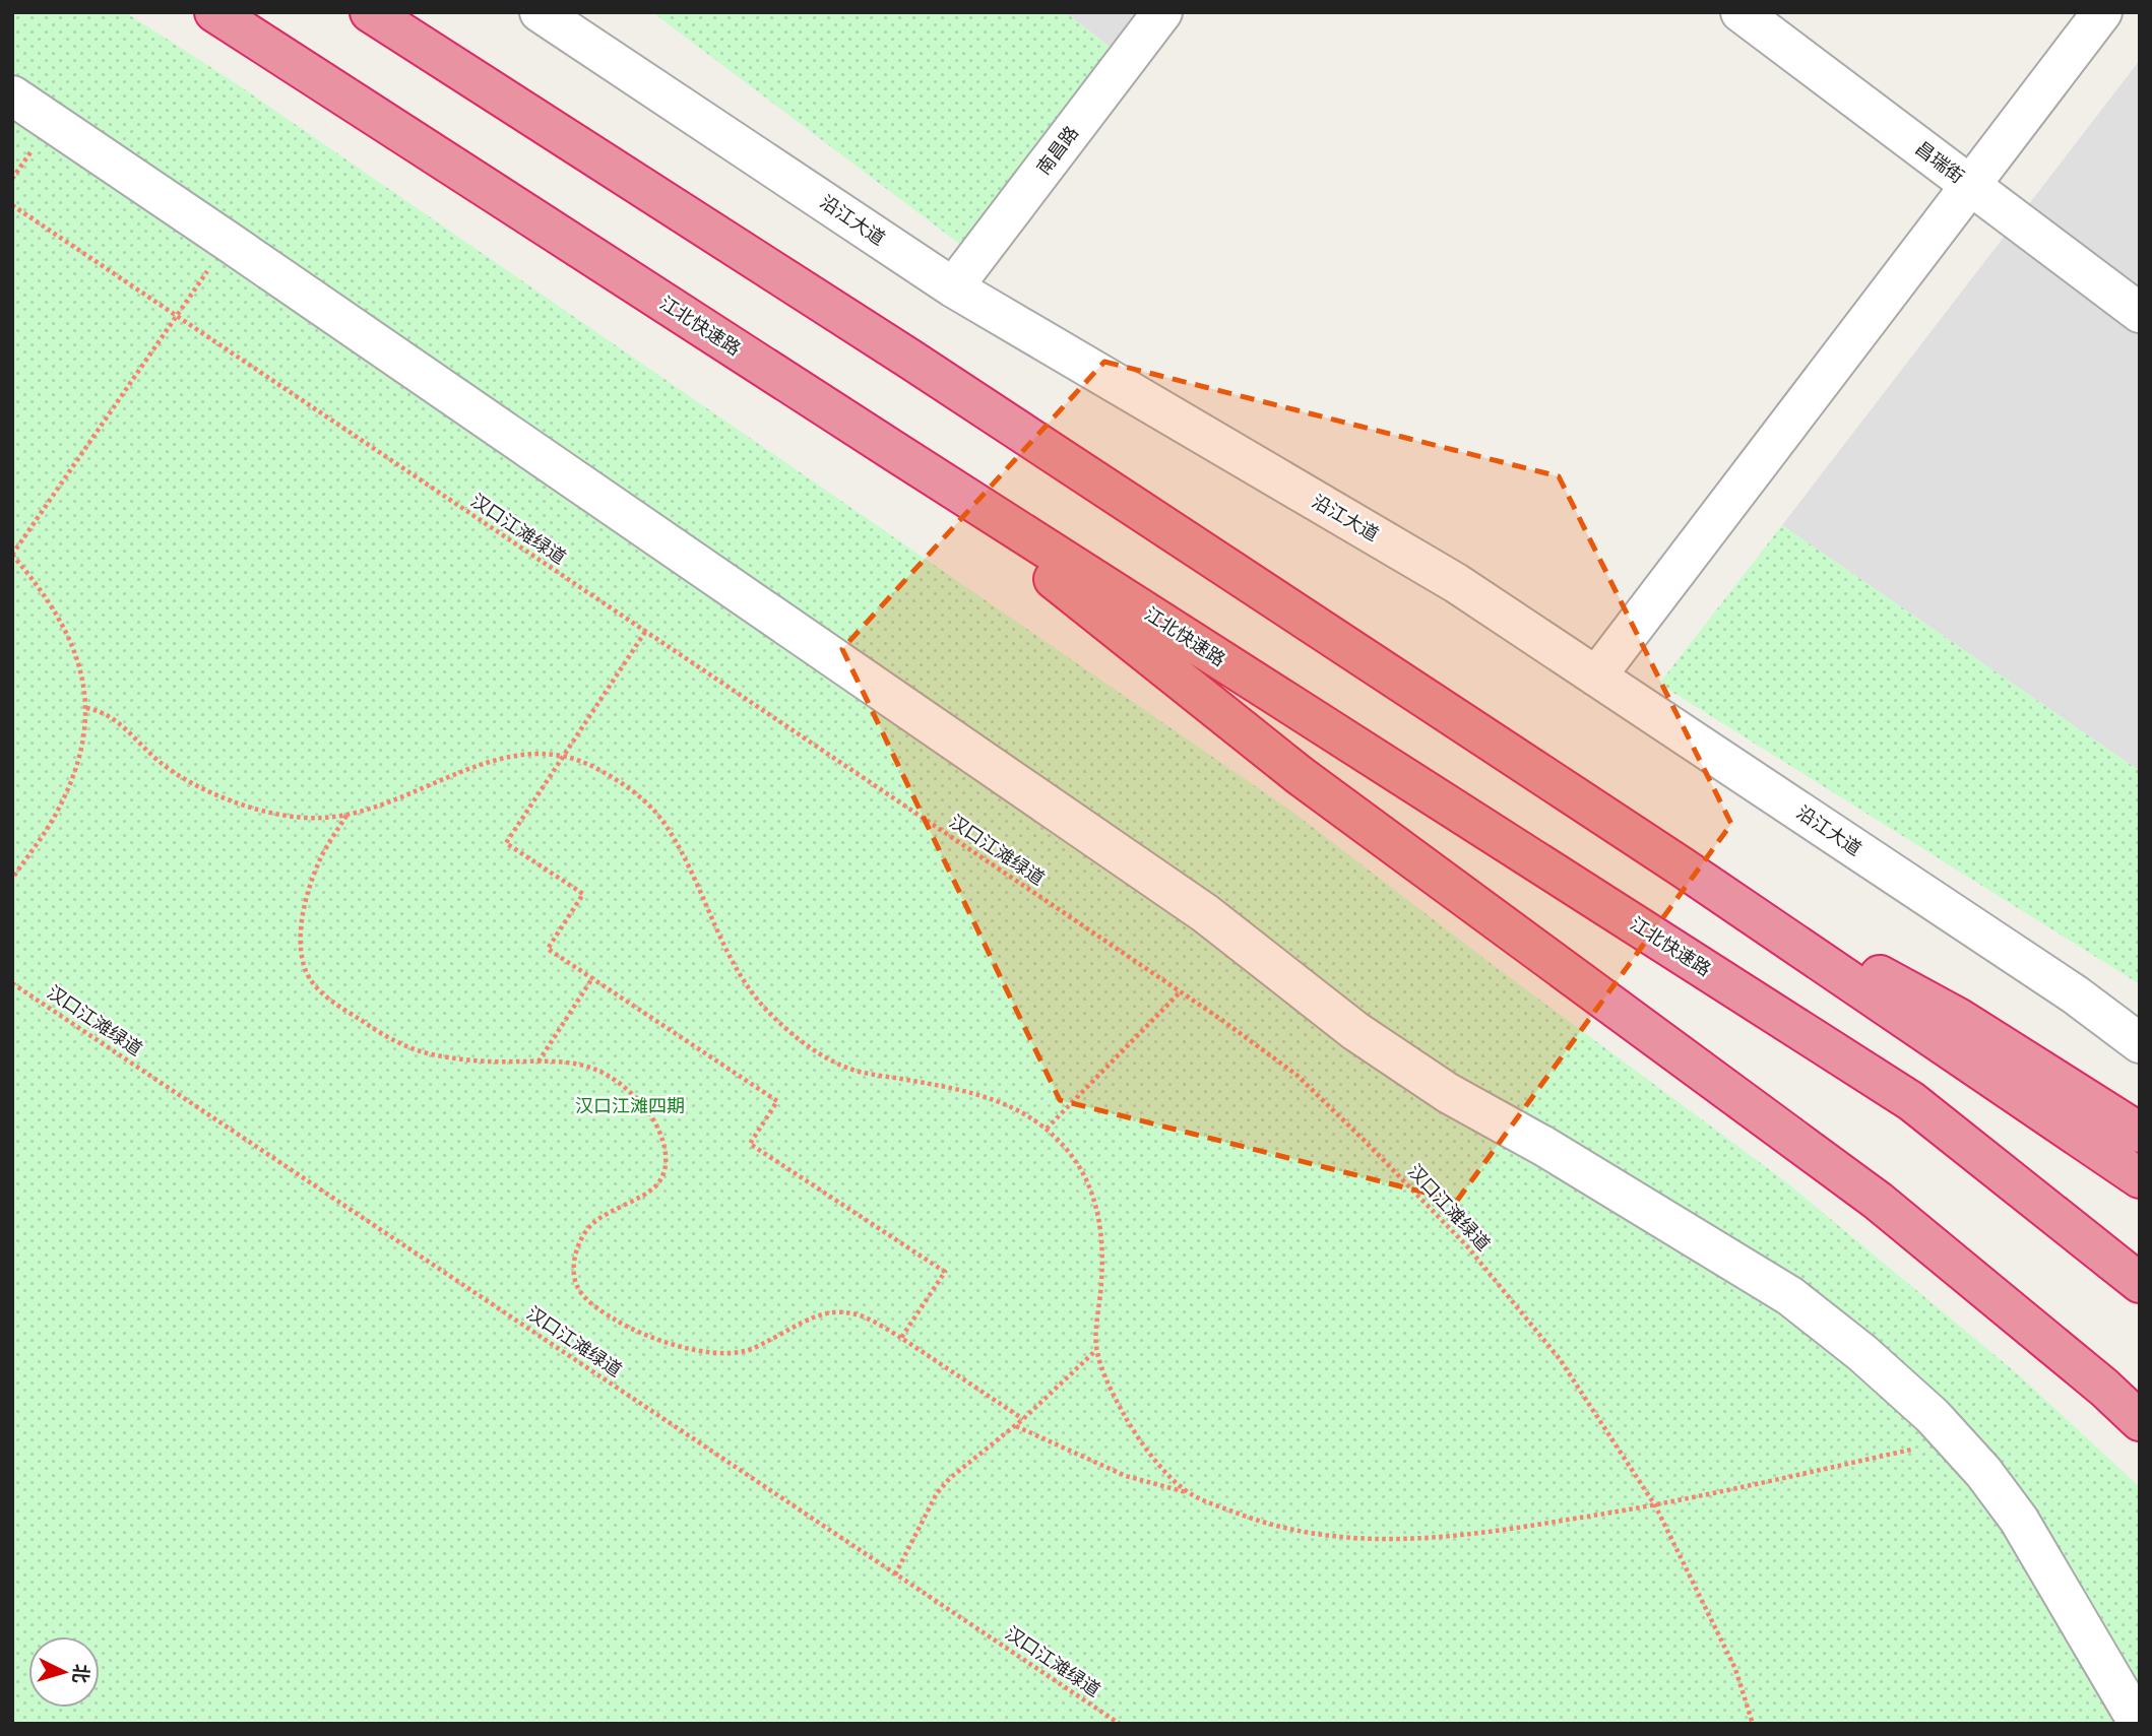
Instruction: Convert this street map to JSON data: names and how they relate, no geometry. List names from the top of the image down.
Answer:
{
  "streets": {
    "highway": ["江北快速路"],
    "street": ["南昌路", "昌瑞街", "沿江大道"],
    "path": ["汉口江滩绿道"]
  },
  "crossings": [
    ["南昌路", "沿江大道"]
  ],
  "parks": ["汉口江滩四期"],
  "north": "right"
}
